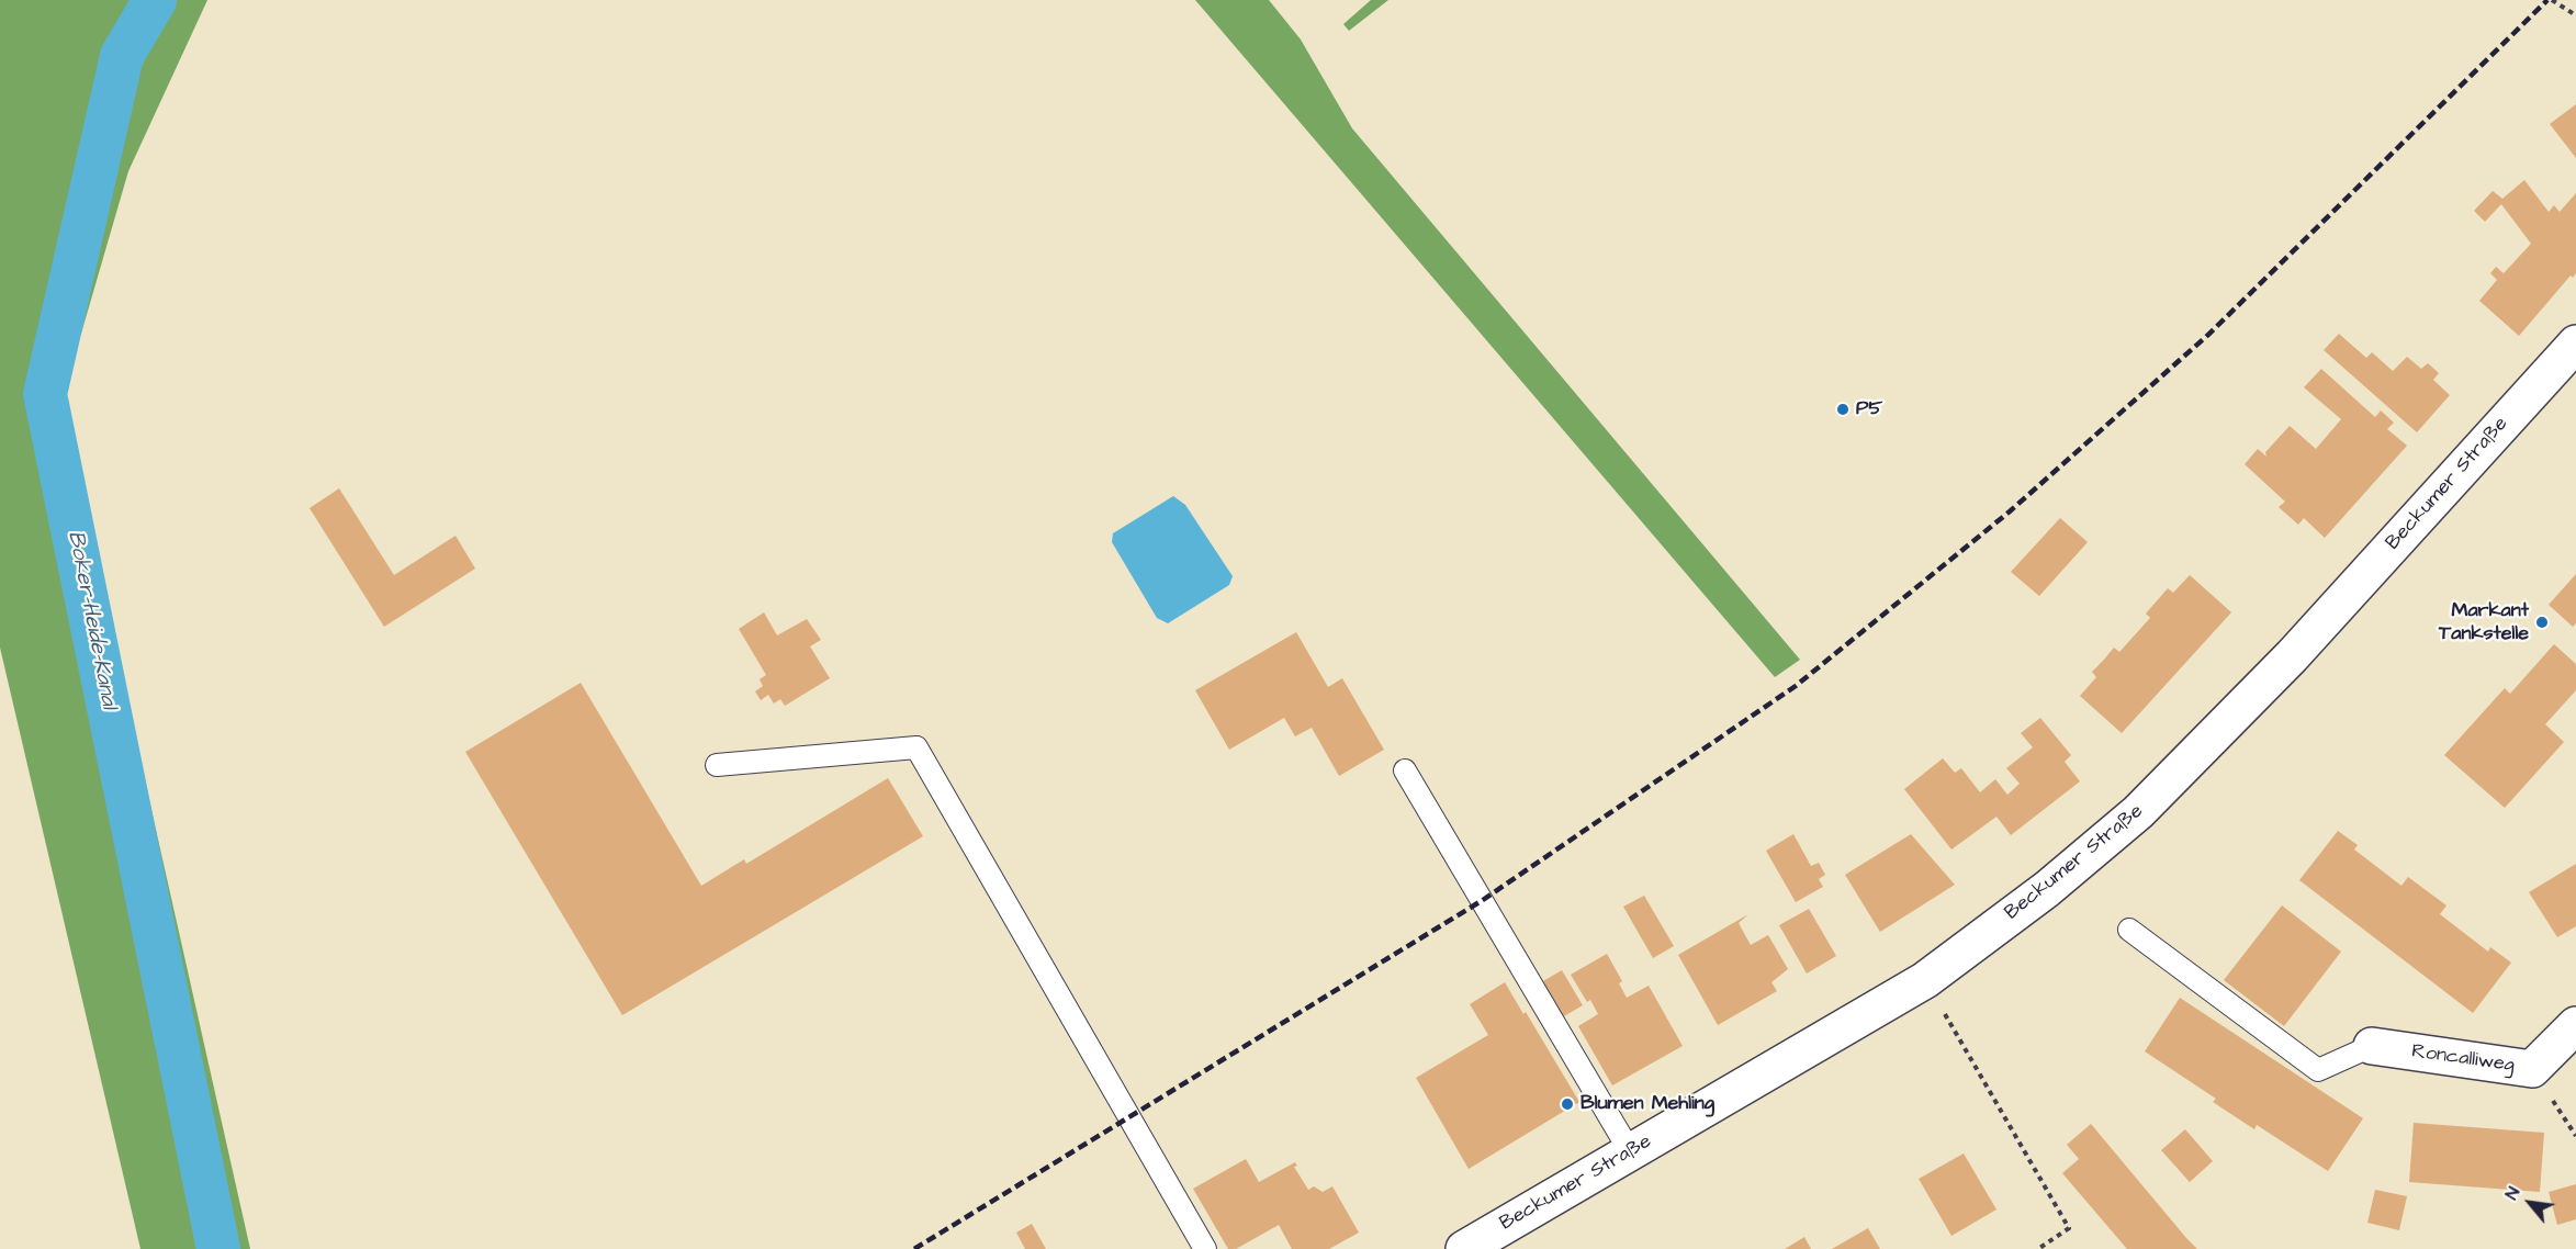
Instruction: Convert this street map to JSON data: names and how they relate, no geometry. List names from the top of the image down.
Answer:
{
  "streets": {
    "main road": ["Beckumer Straße", "Roncalliweg"]
  },
  "water": ["Boker-Heide-Kanal"],
  "places": ["P5", "Markant Tankstelle", "Blumen Mehling"],
  "north": "top left"
}
